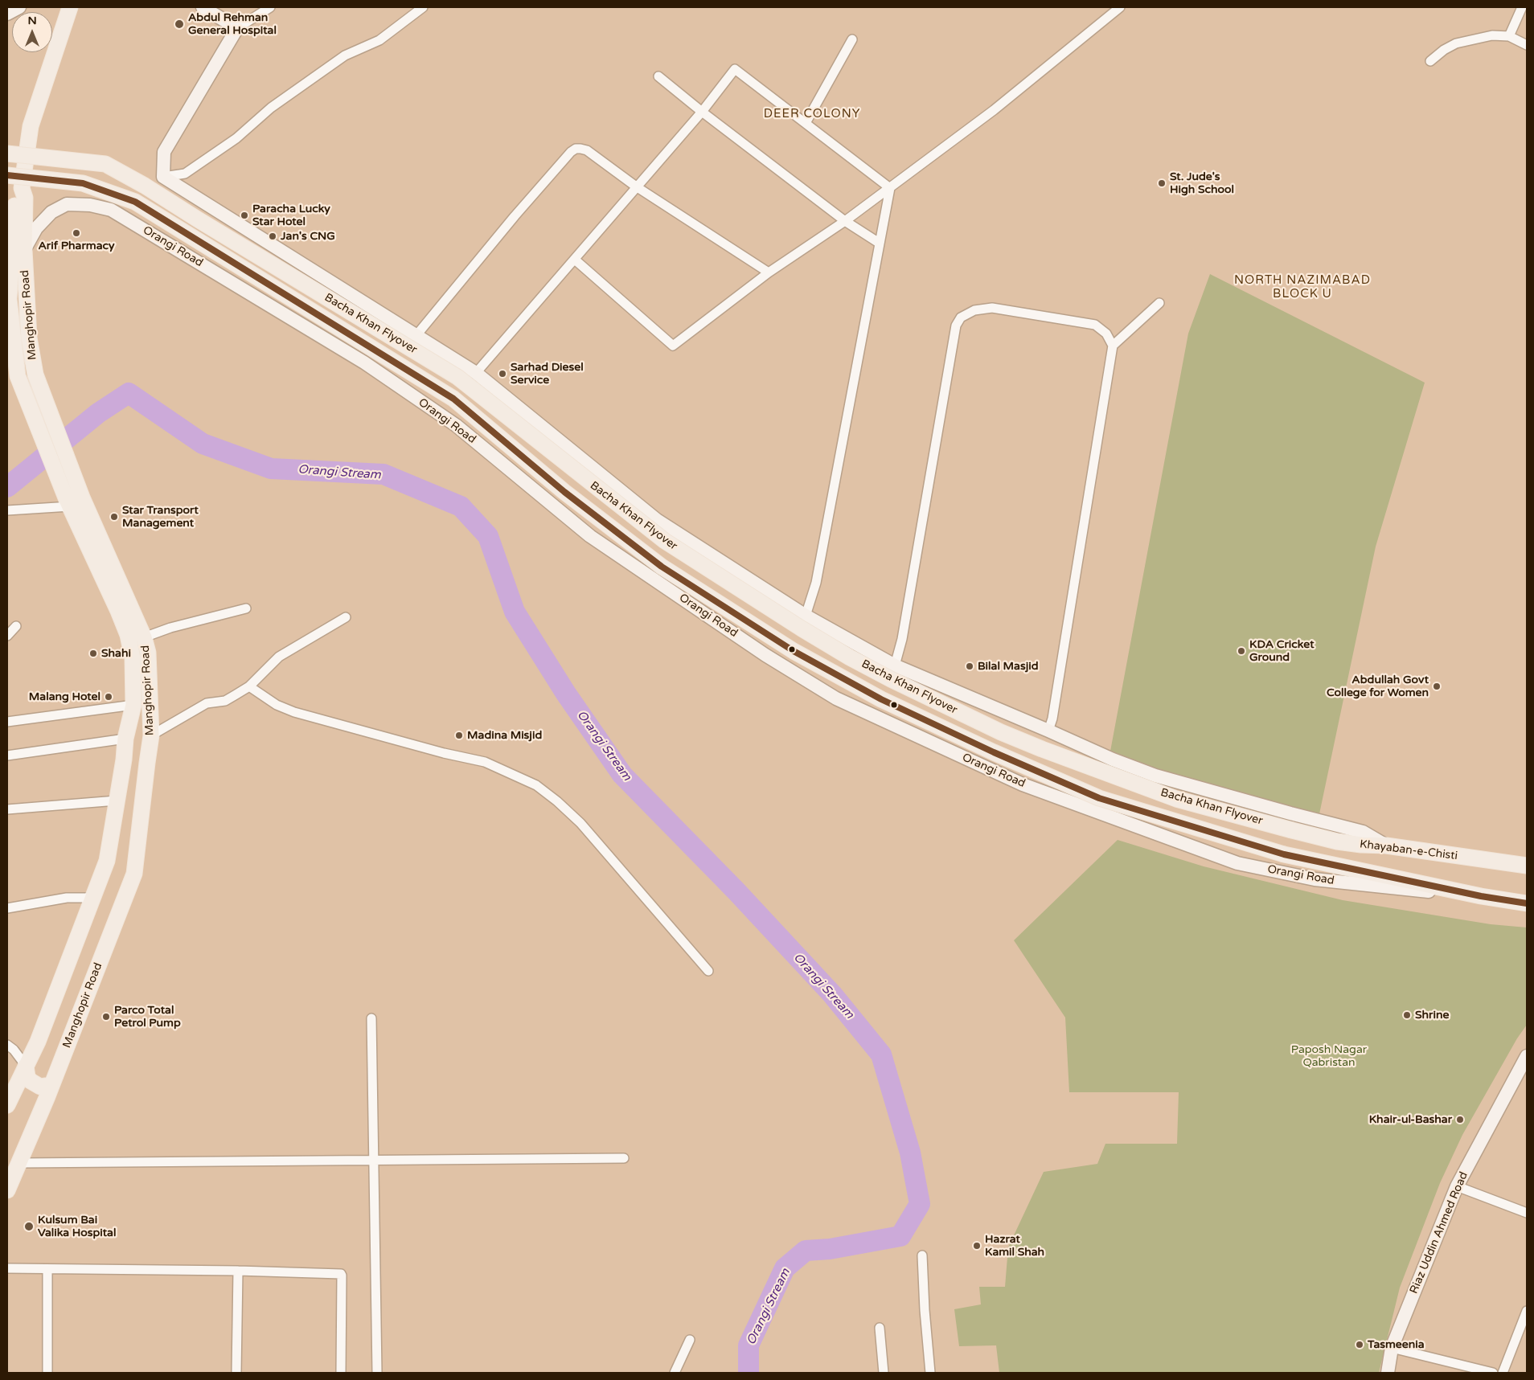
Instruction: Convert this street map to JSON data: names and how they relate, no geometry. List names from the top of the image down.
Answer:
{
  "streets": {
    "main road": ["Manghopir Road", "Bacha Khan Flyover", "Khayaban-e-Chisti"],
    "street": ["Orangi Road", "Riaz Uddin Ahmed Road"]
  },
  "crossings": [
    ["Orangi Road", "Manghopir Road"],
    ["Orangi Road", "Bacha Khan Flyover"],
    ["Bacha Khan Flyover", "Khayaban-e-Chisti"]
  ],
  "districts": ["DEER COLONY", "NORTH NAZIMABAD BLOCK U"],
  "water": ["Orangi Stream"],
  "parks": ["Paposh Nagar Qabristan"],
  "places": [
    "Abdul Rehman General Hospital",
    "St. Jude's High School",
    "Paracha Lucky Star Hotel",
    "Arif Pharmacy",
    "Jan's CNG",
    "Sarhad Diesel Service",
    "Star Transport Management",
    "KDA Cricket Ground",
    "Shahi",
    "Bilal Masjid",
    "Abdullah Govt College for Women",
    "Malang Hotel",
    "Madina Misjid",
    "Shrine",
    "Parco Total Petrol Pump",
    "Khair-ul-Bashar",
    "Kulsum Bai Valika Hospital",
    "Hazrat Kamil Shah",
    "Tasmeenia"
  ],
  "north": "top"
}
